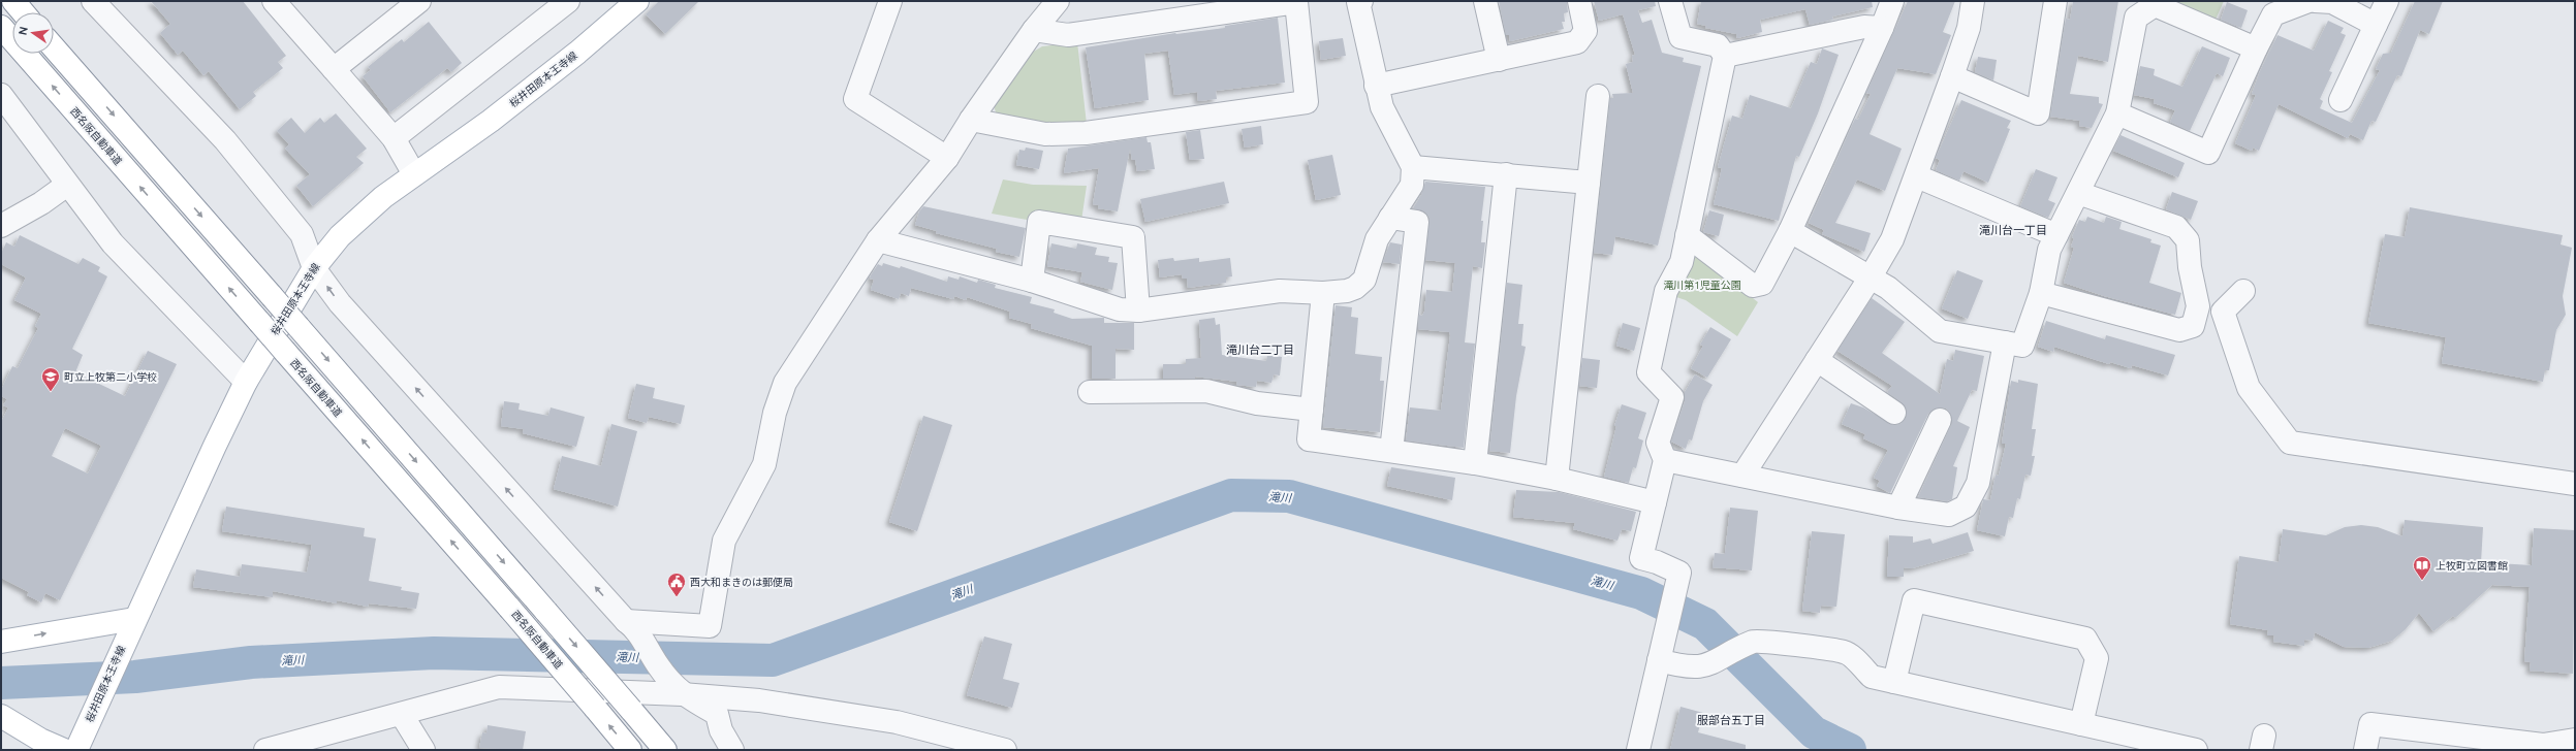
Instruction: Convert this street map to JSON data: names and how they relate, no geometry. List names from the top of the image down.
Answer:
{
  "streets": {
    "main road": ["桜井田原本王寺線", "西名阪自動車道"]
  },
  "districts": ["滝川台一丁目", "滝川台二丁目", "服部台五丁目"],
  "water": ["滝川"],
  "parks": ["滝川第1児童公園"],
  "places": {
    "school or university": ["町立上牧第二小学校"],
    "library": ["上牧町立図書館"],
    "public building": ["西大和まきのは郵便局"]
  },
  "north": "left"
}
